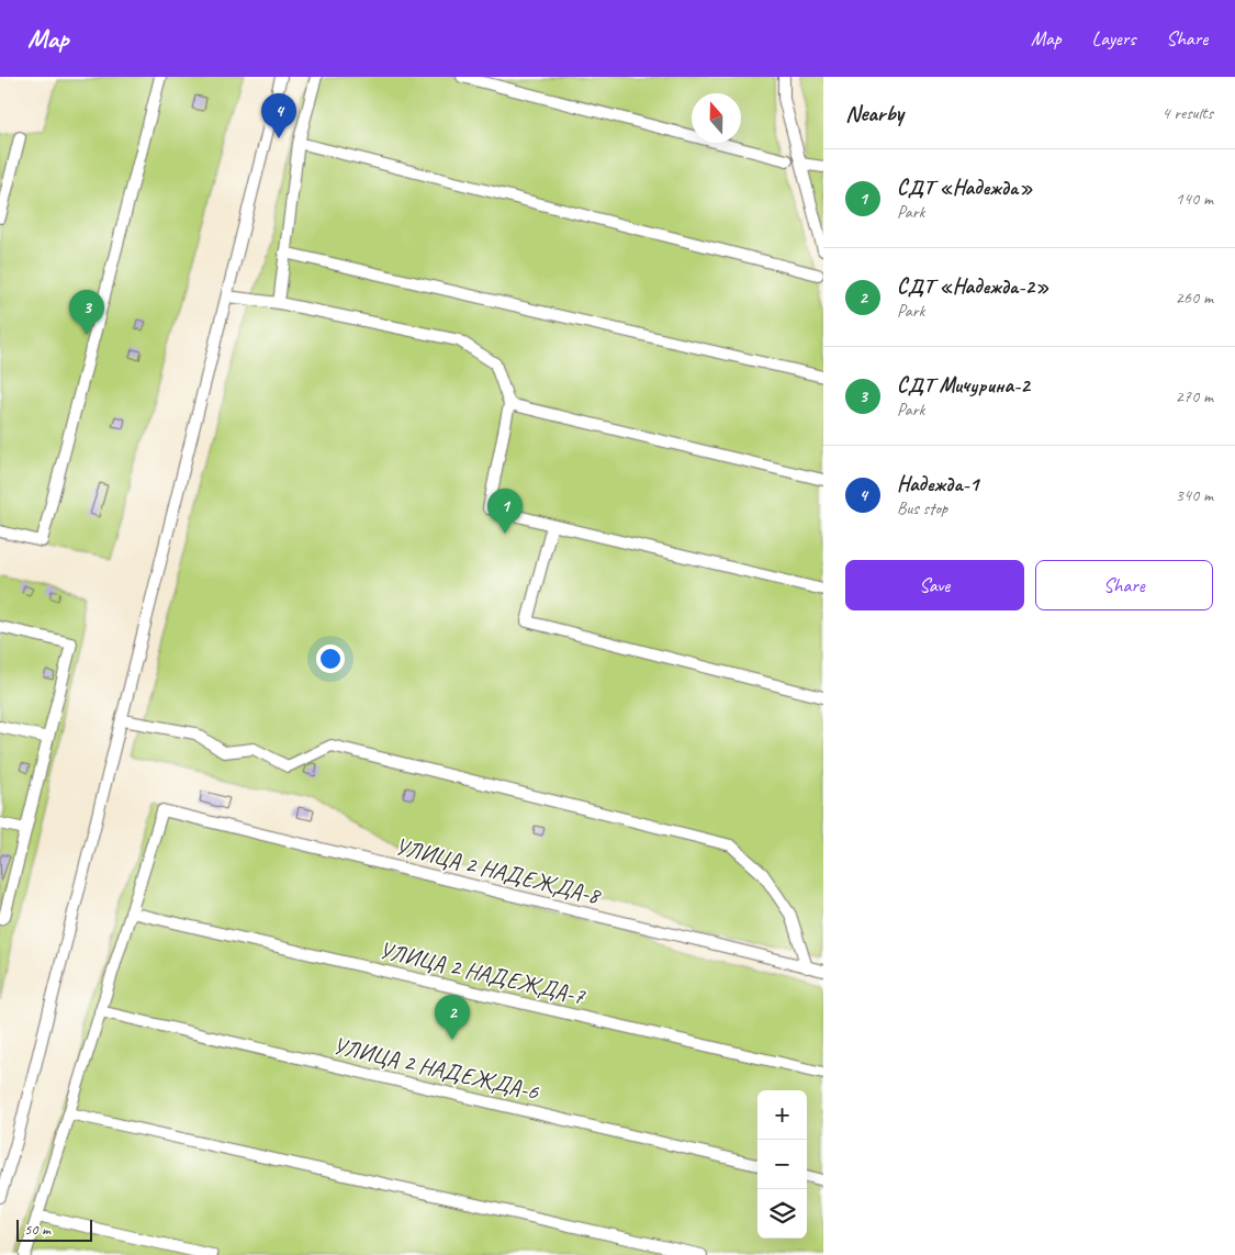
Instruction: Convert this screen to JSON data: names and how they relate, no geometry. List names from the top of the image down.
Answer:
{
  "streets": {
    "street": ["УЛИЦА 2 НАДЕЖДА-8", "УЛИЦА 2 НАДЕЖДА-7", "УЛИЦА 2 НАДЕЖДА-6"]
  },
  "crossings": [
    ["УЛИЦА 2 НАДЕЖДА-8", "УЛИЦА 2 НАДЕЖДА-7"]
  ],
  "scale_bar": "50 m",
  "north": "top",
  "page": {
    "header": "Map",
    "nav": ["Map", "Layers", "Share"],
    "heading": ["Nearby", "4 results"],
    "pins": [
      "4",
      "3",
      "1",
      "2"
    ],
    "list": [
      {
        "mark": "1",
        "name": "СДТ «Надежда»",
        "note": "Park",
        "value": "140 m"
      },
      {
        "mark": "2",
        "name": "СДТ «Надежда-2»",
        "note": "Park",
        "value": "260 m"
      },
      {
        "mark": "3",
        "name": "СДТ Мичурина-2",
        "note": "Park",
        "value": "270 m"
      },
      {
        "mark": "4",
        "name": "Надежда-1",
        "note": "Bus stop",
        "value": "340 m"
      }
    ],
    "buttons": ["Save", "Share"],
    "map_buttons": ["+", "−"],
    "scale": "50 m"
  }
}
